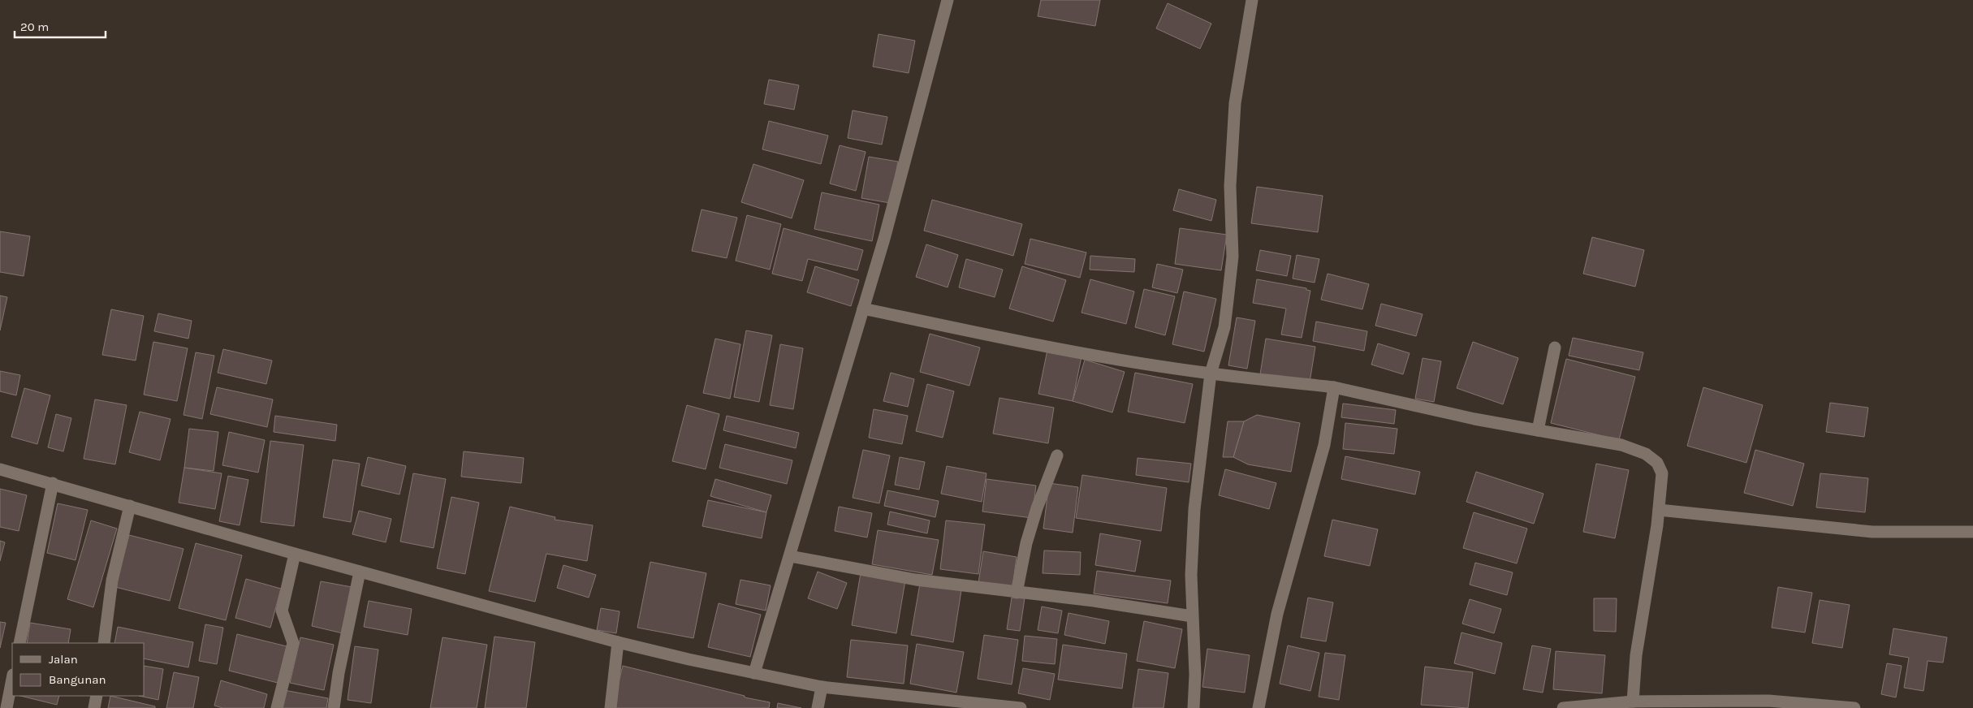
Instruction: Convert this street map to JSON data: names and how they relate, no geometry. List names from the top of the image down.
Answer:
{
  "legend": ["Jalan", "Bangunan"],
  "scale_bar": "20 m"
}
